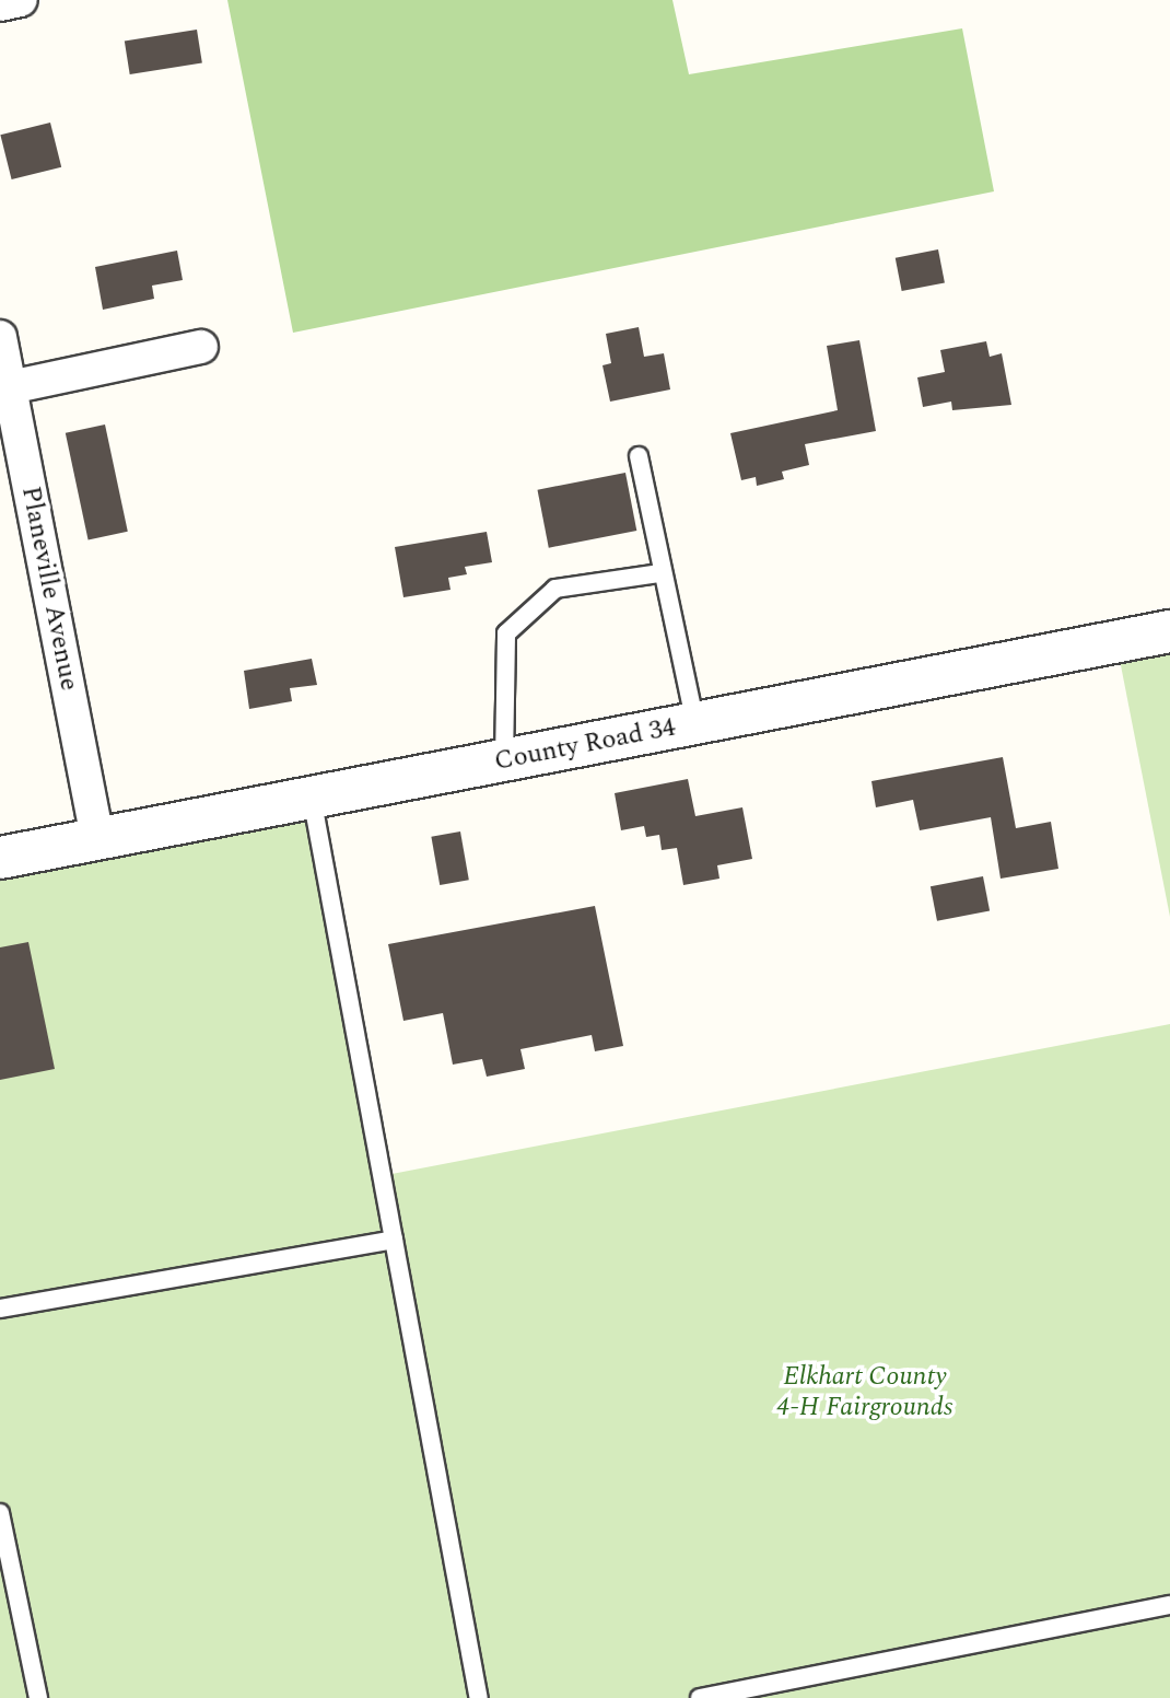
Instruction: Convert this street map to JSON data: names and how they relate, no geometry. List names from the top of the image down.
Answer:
{
  "streets": {
    "street": ["Planeville Avenue", "County Road 34"]
  },
  "crossings": [
    ["Planeville Avenue", "County Road 34"]
  ],
  "parks": ["Elkhart County 4-H Fairgrounds"]
}
